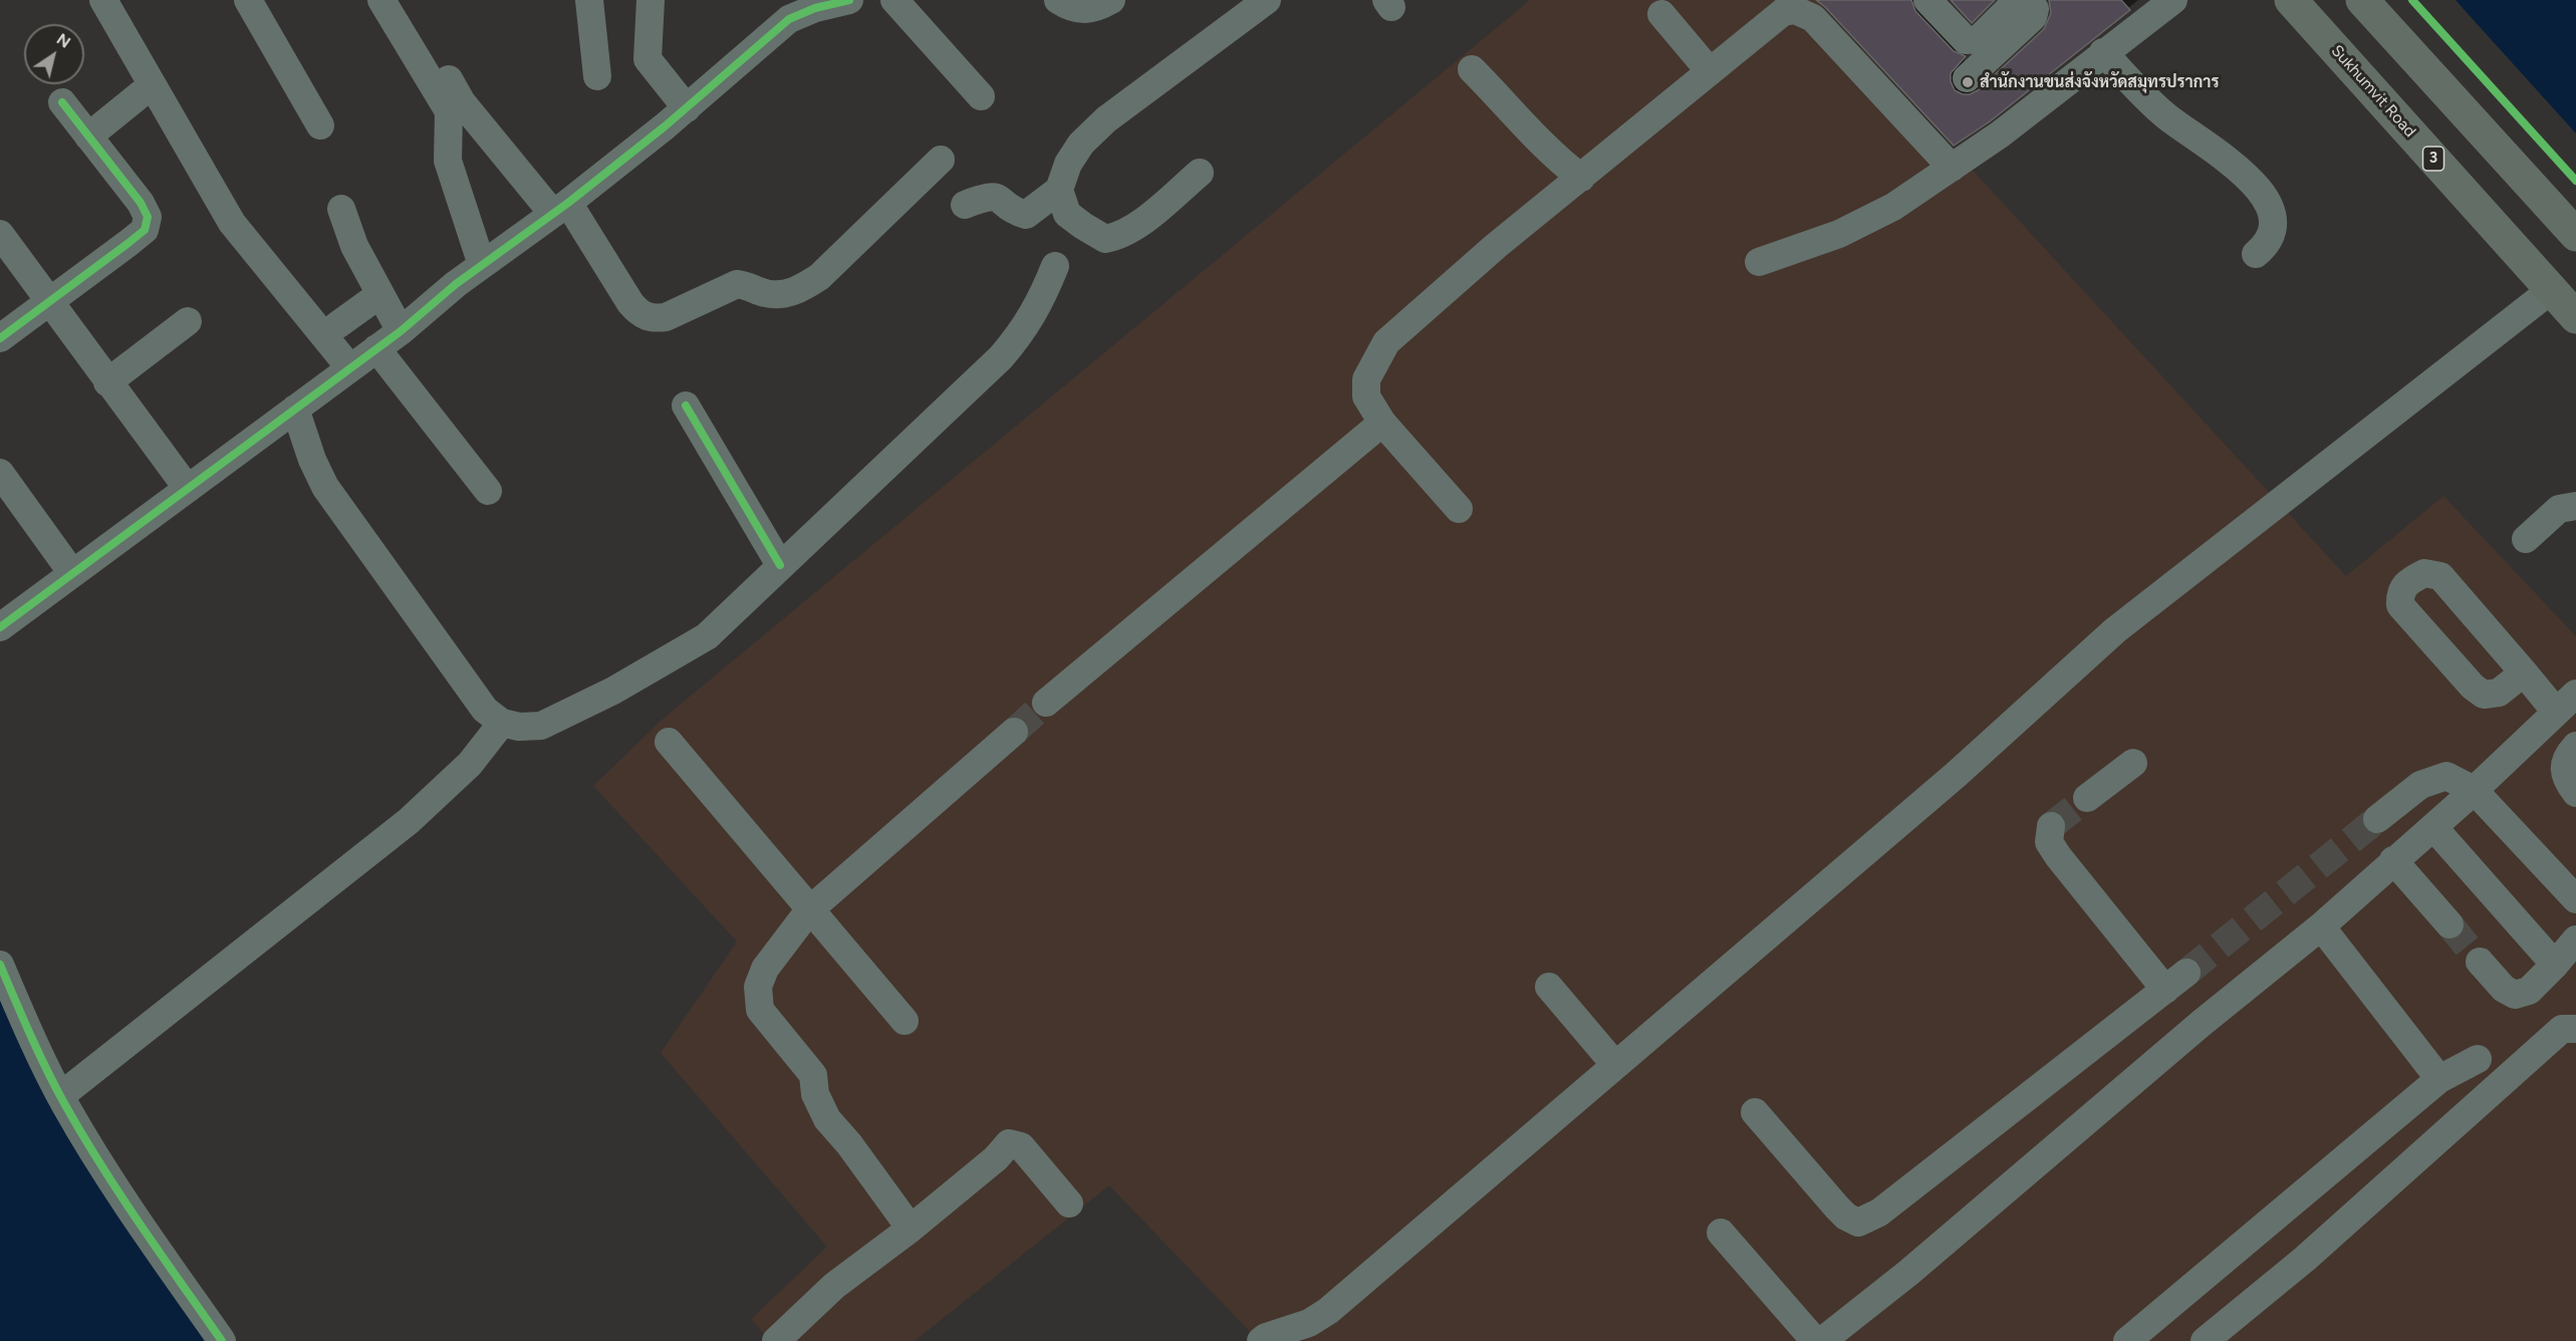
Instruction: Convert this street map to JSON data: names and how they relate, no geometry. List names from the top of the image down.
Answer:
{
  "streets": {
    "highway": ["Sukhumvit Road", "3"]
  },
  "places": ["สำนักงานขนส่งจังหวัดสมุทรปราการ"],
  "north": "top right"
}
